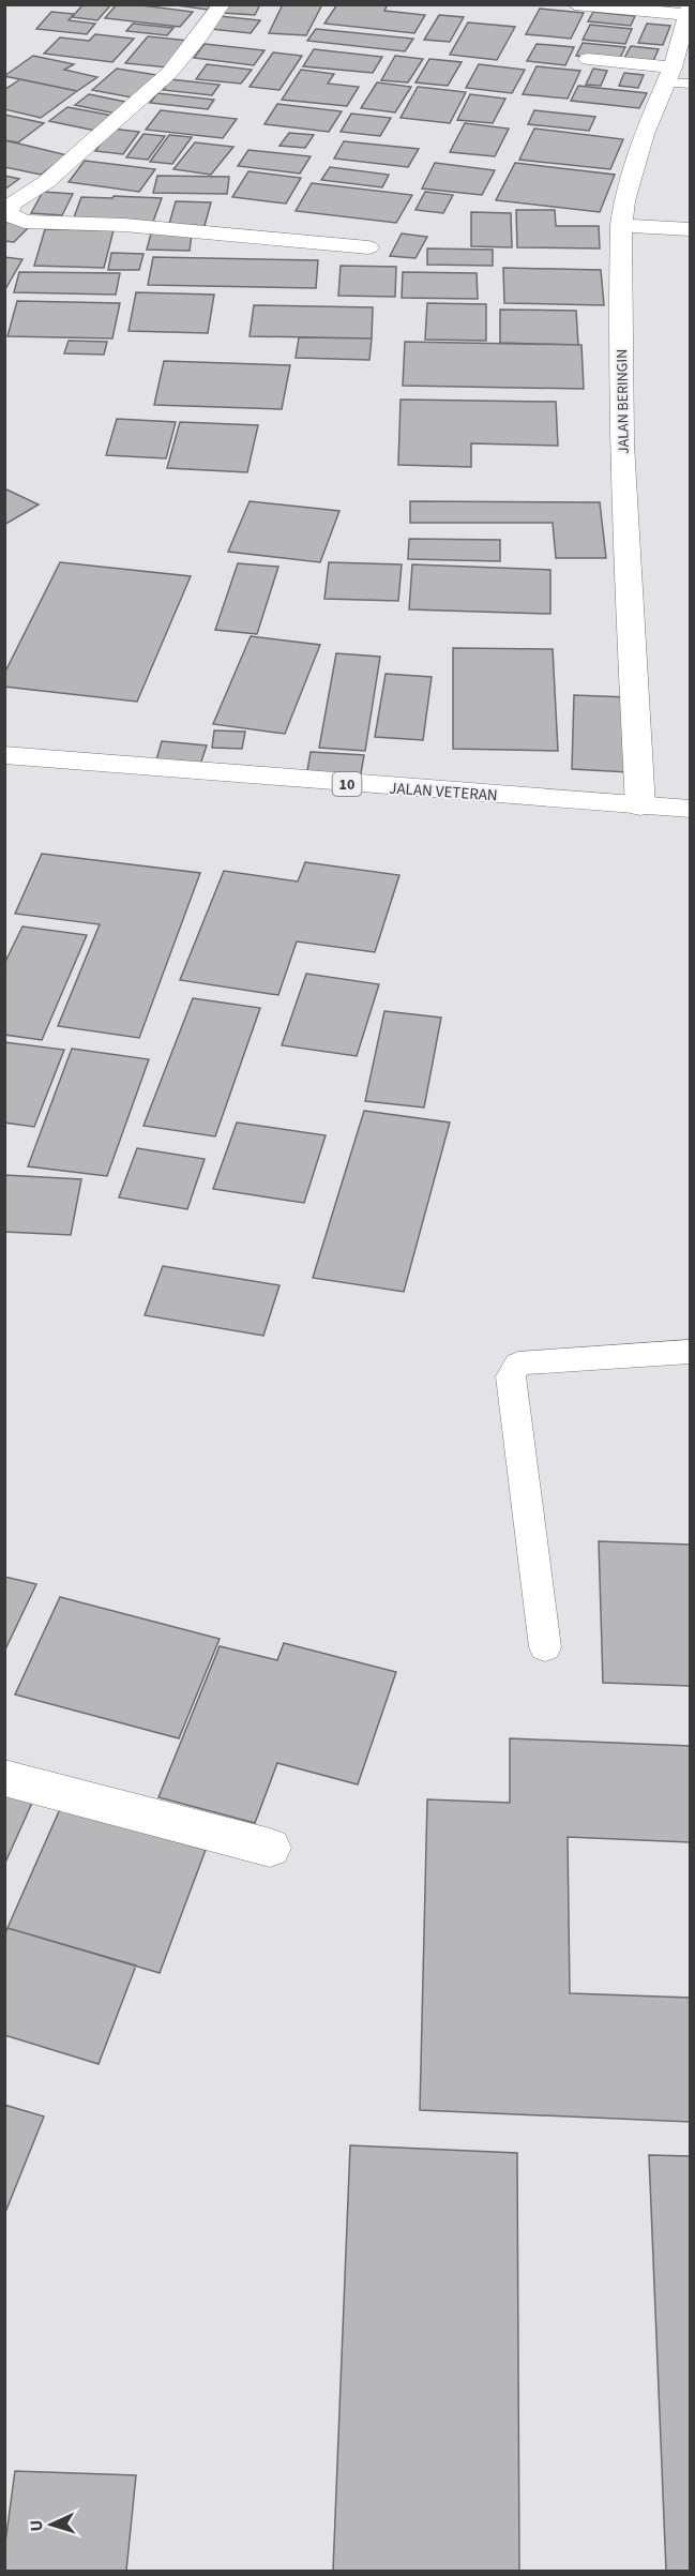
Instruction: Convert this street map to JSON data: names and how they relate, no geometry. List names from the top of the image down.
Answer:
{
  "streets": {
    "main road": ["JALAN BERINGIN", "10", "JALAN VETERAN"]
  },
  "crossings": [
    ["JALAN BERINGIN", "JALAN VETERAN"]
  ],
  "north": "left"
}
